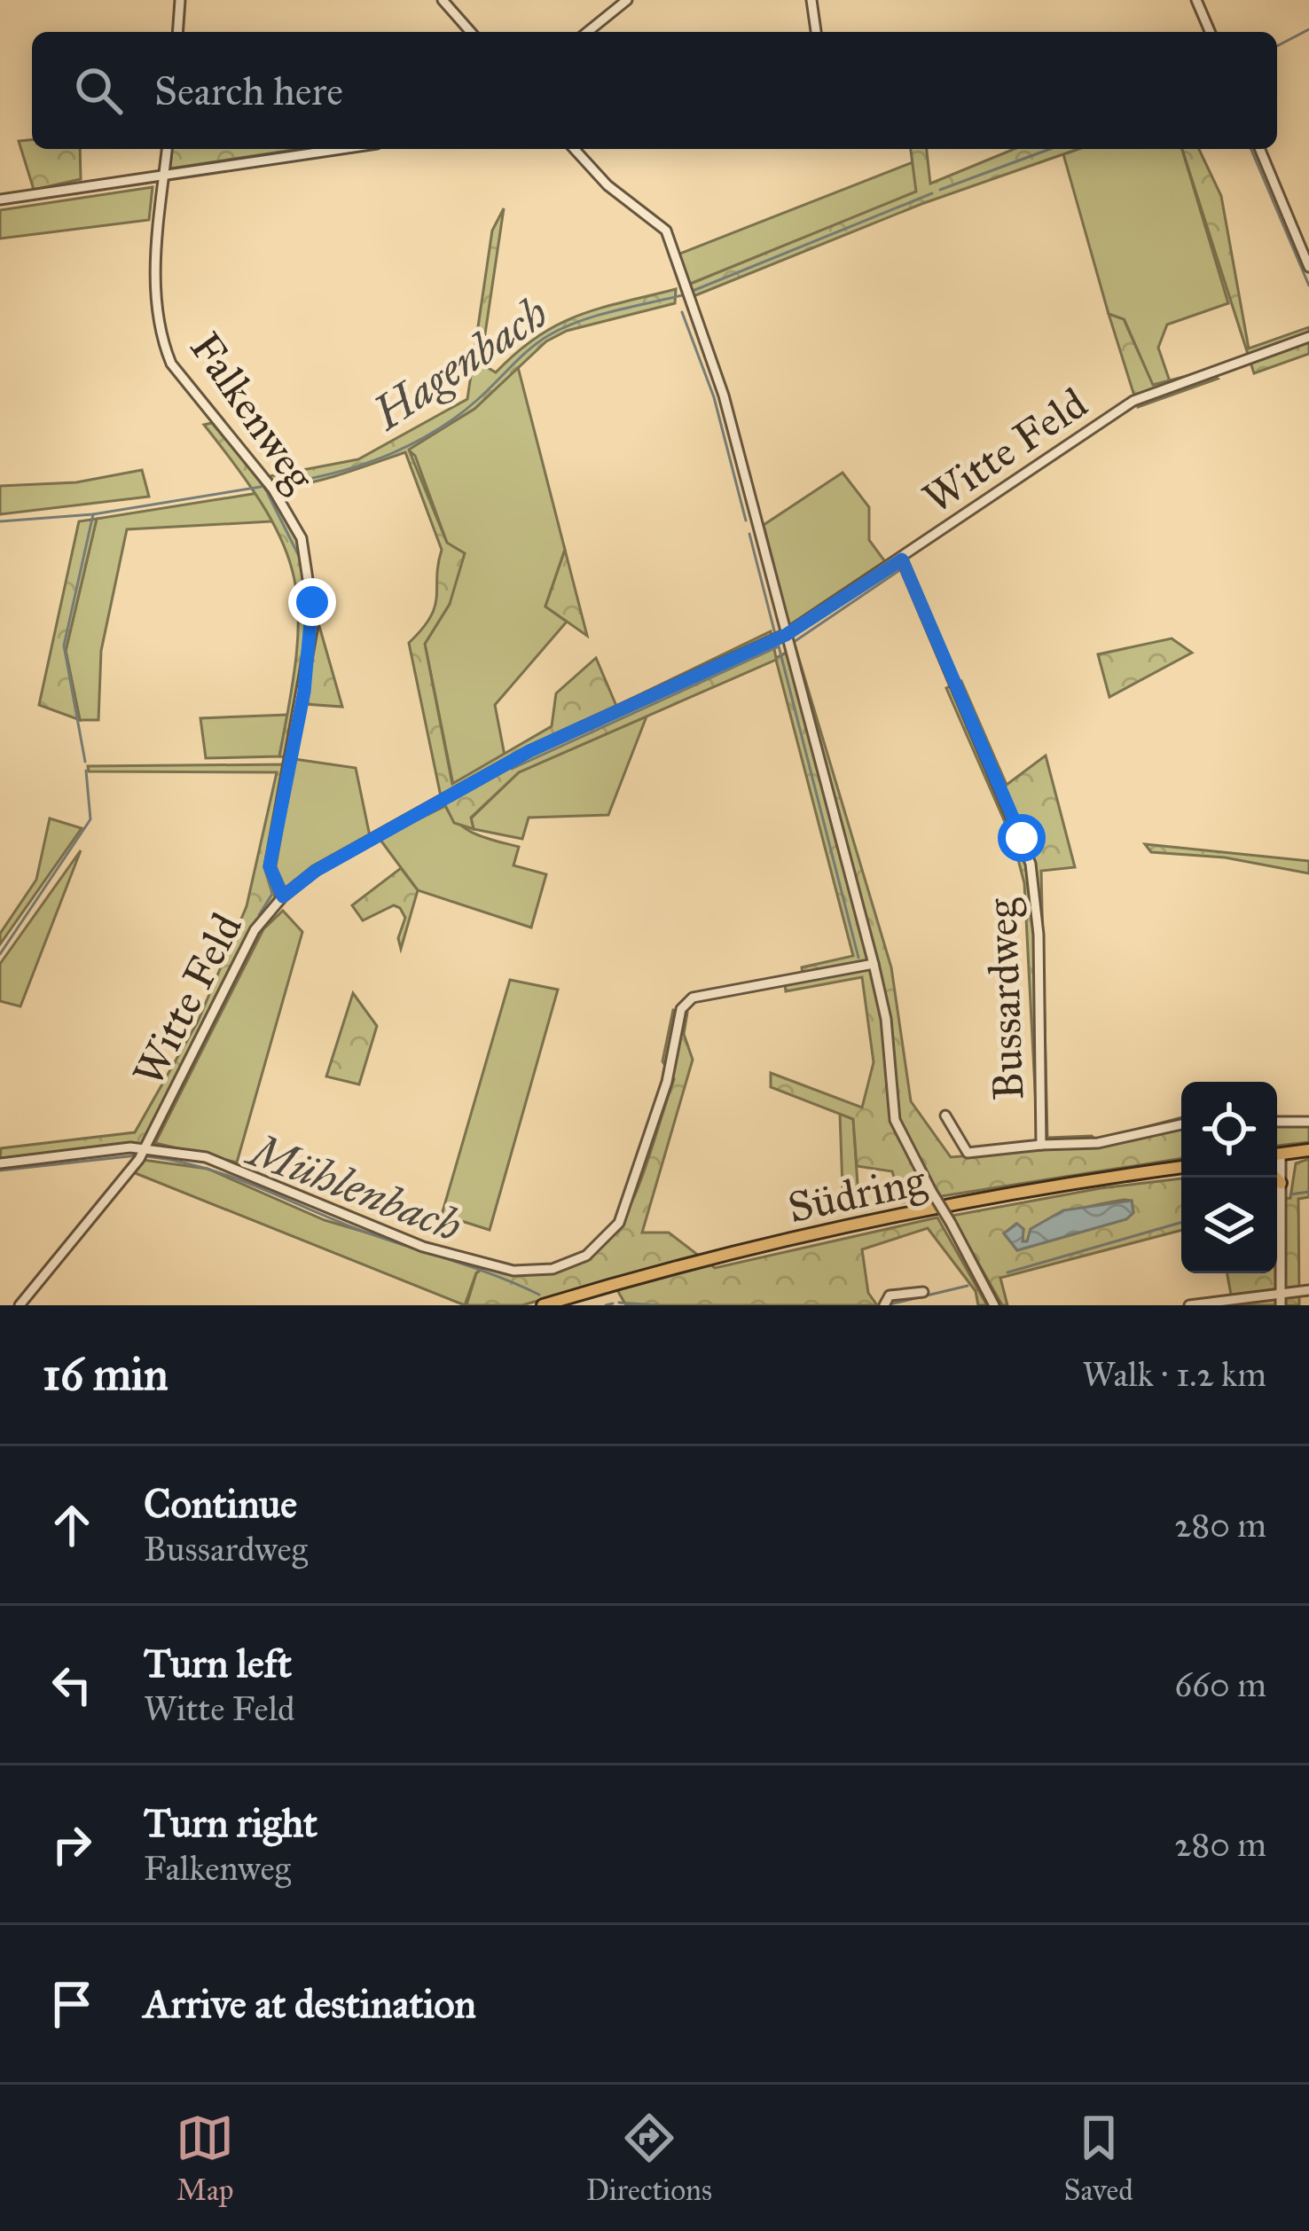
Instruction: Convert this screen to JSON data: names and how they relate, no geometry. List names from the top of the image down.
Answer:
{
  "streets": {
    "main road": ["Südring"],
    "street": ["Falkenweg", "Witte Feld", "Bussardweg"]
  },
  "crossings": [
    ["Falkenweg", "Witte Feld"],
    ["Witte Feld", "Bussardweg"]
  ],
  "water": ["Hagenbach", "Mühlenbach"],
  "page": {
    "search": "Search here",
    "heading": ["16 min", "Walk · 1.2 km"],
    "list": [
      ["Continue", "Bussardweg", "280 m"],
      ["Turn left", "Witte Feld", "660 m"],
      ["Turn right", "Falkenweg", "280 m"],
      "Arrive at destination"
    ],
    "nav": ["Map", "Directions", "Saved"]
  }
}
